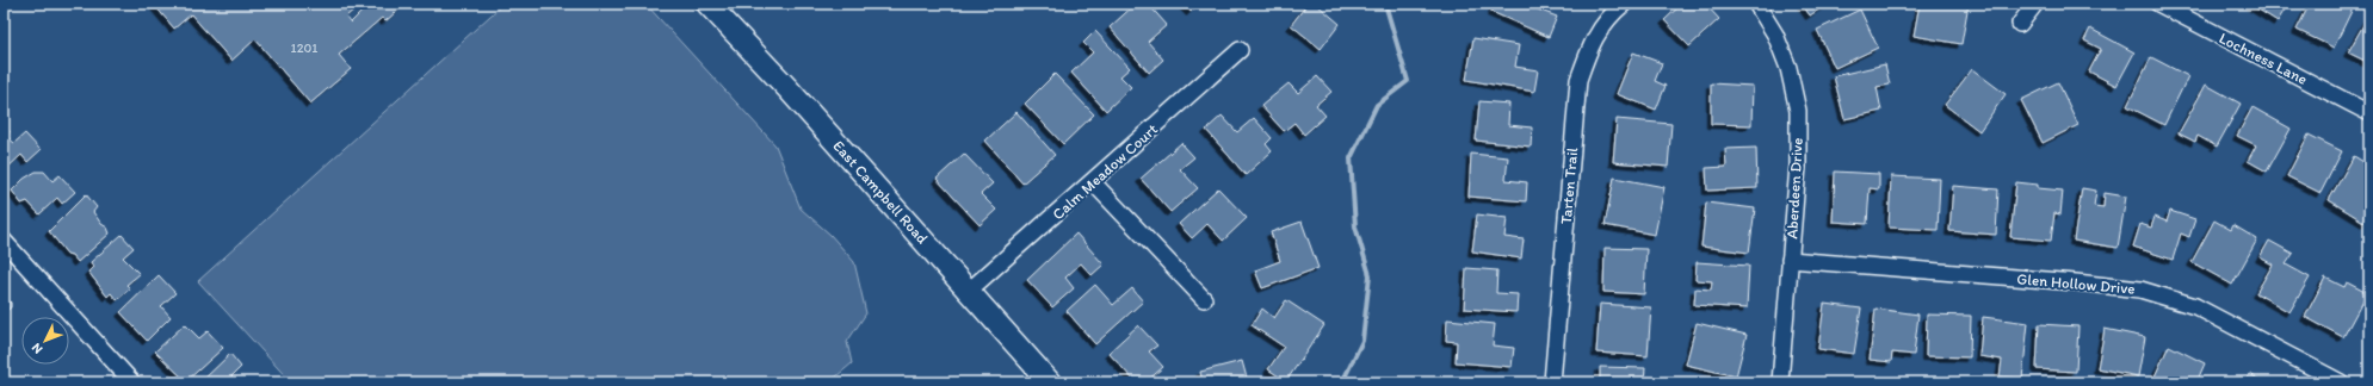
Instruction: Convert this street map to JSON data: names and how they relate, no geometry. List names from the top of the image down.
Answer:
{
  "streets": {
    "main road": ["East Campbell Road"],
    "street": [
      "Lochness Lane",
      "Calm Meadow Court",
      "Tarten Trail",
      "Aberdeen Drive",
      "Glen Hollow Drive"
    ]
  },
  "crossings": [
    ["Calm Meadow Court", "East Campbell Road"],
    ["Aberdeen Drive", "Glen Hollow Drive"]
  ],
  "house_numbers": ["1201"],
  "north": "bottom left"
}
